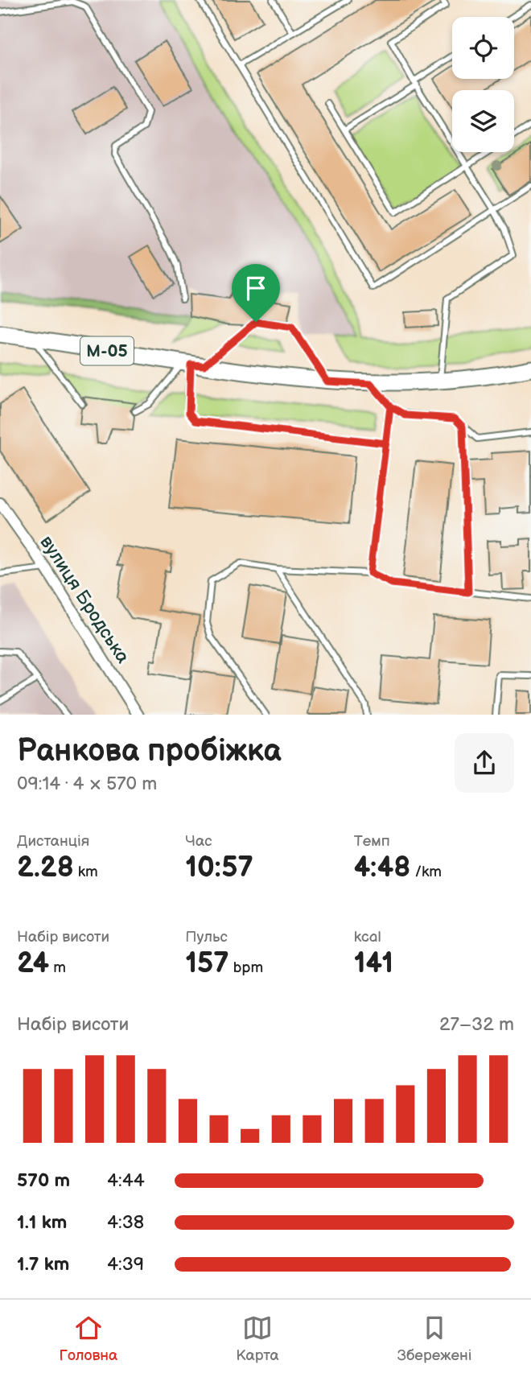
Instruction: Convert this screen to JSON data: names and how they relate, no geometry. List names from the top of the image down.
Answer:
{
  "streets": {
    "main road": ["М-05"],
    "street": ["вулиця Бродська"]
  },
  "page": {
    "heading": ["Ранкова пробіжка", "09:14 · 4 × 570 m"],
    "stats": [
      ["Дистанція", "2.28 km"],
      ["Час", "10:57"],
      ["Темп", "4:48 /km"],
      ["Набір висоти", "24 m"],
      ["Пульс", "157 bpm"],
      ["kcal", "141"]
    ],
    "chart": ["Набір висоти", "27–32 m"],
    "list": [
      {
        "name": "570 m",
        "note": "4:44"
      },
      {
        "name": "1.1 km",
        "note": "4:38"
      },
      {
        "name": "1.7 km",
        "note": "4:39"
      }
    ],
    "tabs": ["Головна", "Карта", "Збережені"]
  }
}
